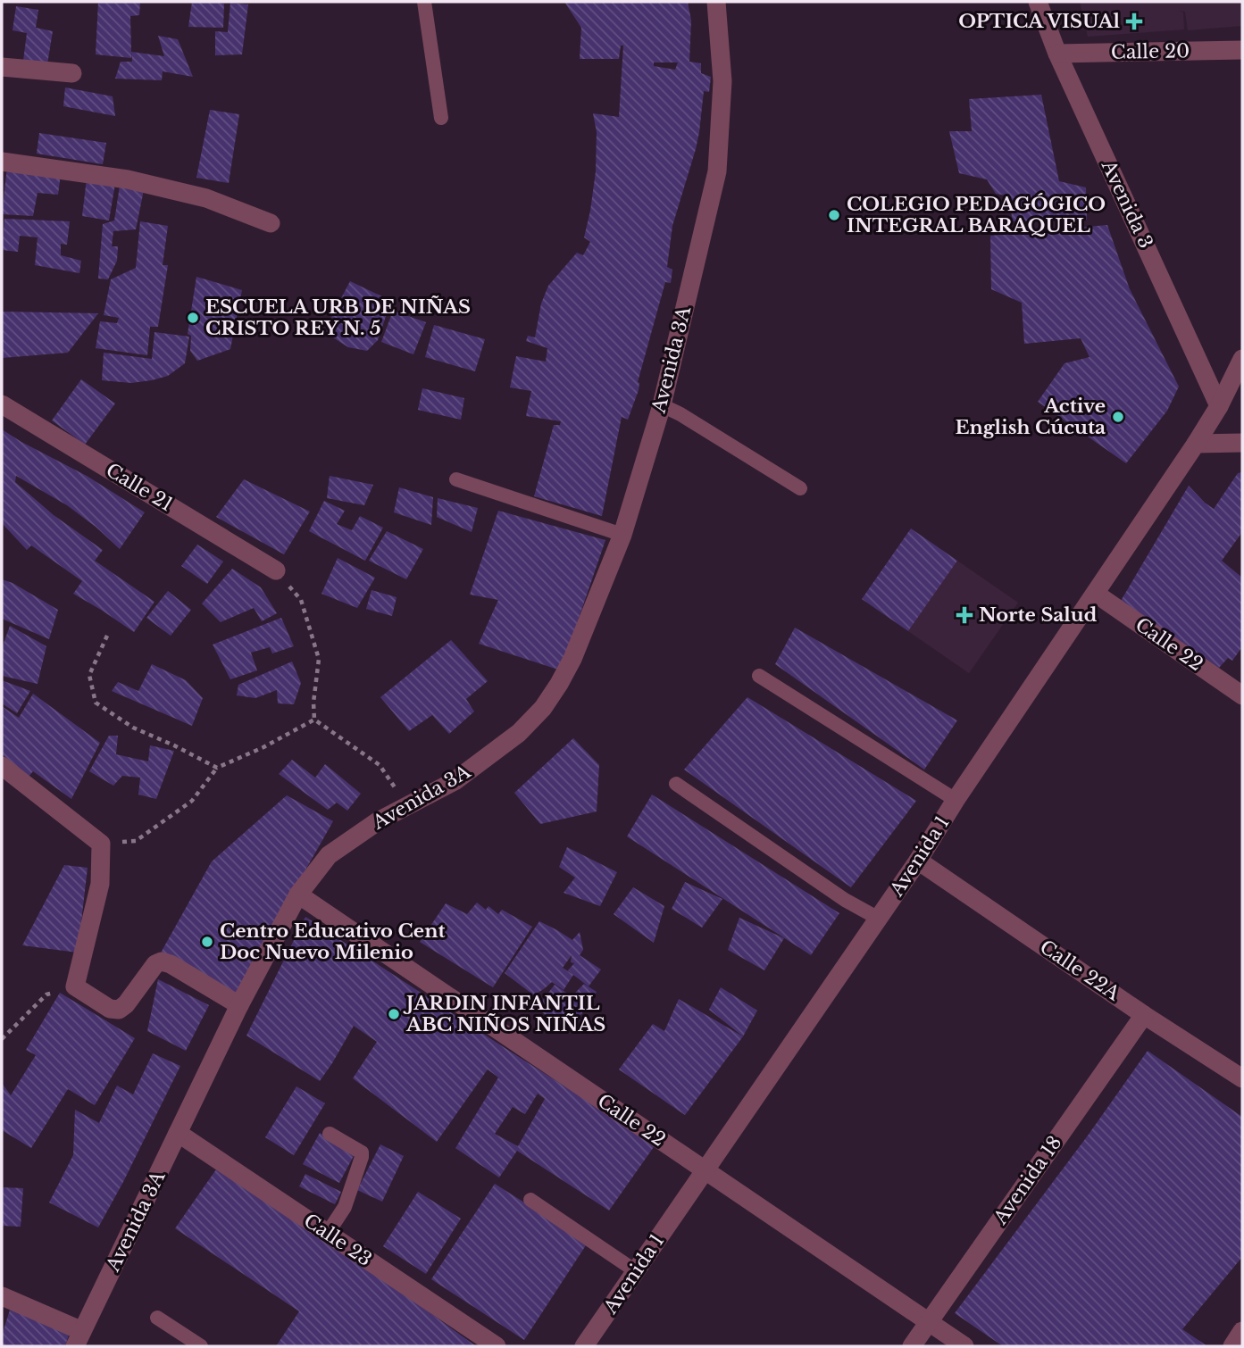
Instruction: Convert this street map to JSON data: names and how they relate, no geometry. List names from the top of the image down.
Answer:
{
  "streets": {
    "street": [
      "Calle 20",
      "Avenida 3",
      "Avenida 3A",
      "Calle 21",
      "Calle 22",
      "Avenida 1",
      "Calle 22A",
      "Avenida 18",
      "Calle 23"
    ]
  },
  "crossings": [
    ["Calle 20", "Avenida 3"],
    ["Avenida 3", "Avenida 1"],
    ["Avenida 3A", "Calle 22"],
    ["Avenida 3A", "Calle 23"],
    ["Calle 22", "Avenida 1"],
    ["Calle 22", "Avenida 18"],
    ["Avenida 1", "Calle 22A"],
    ["Calle 22A", "Avenida 18"]
  ],
  "places": {
    "health": ["OPTICA VISUAl", "Norte Salud"],
    "other": [
      "COLEGIO PEDAGÓGICO INTEGRAL BARAQUEL",
      "ESCUELA URB DE NIÑAS CRISTO REY N. 5",
      "Active English Cúcuta",
      "Centro Educativo Cent Doc Nuevo Milenio",
      "JARDIN INFANTIL ABC NIÑOS NIÑAS"
    ]
  }
}
